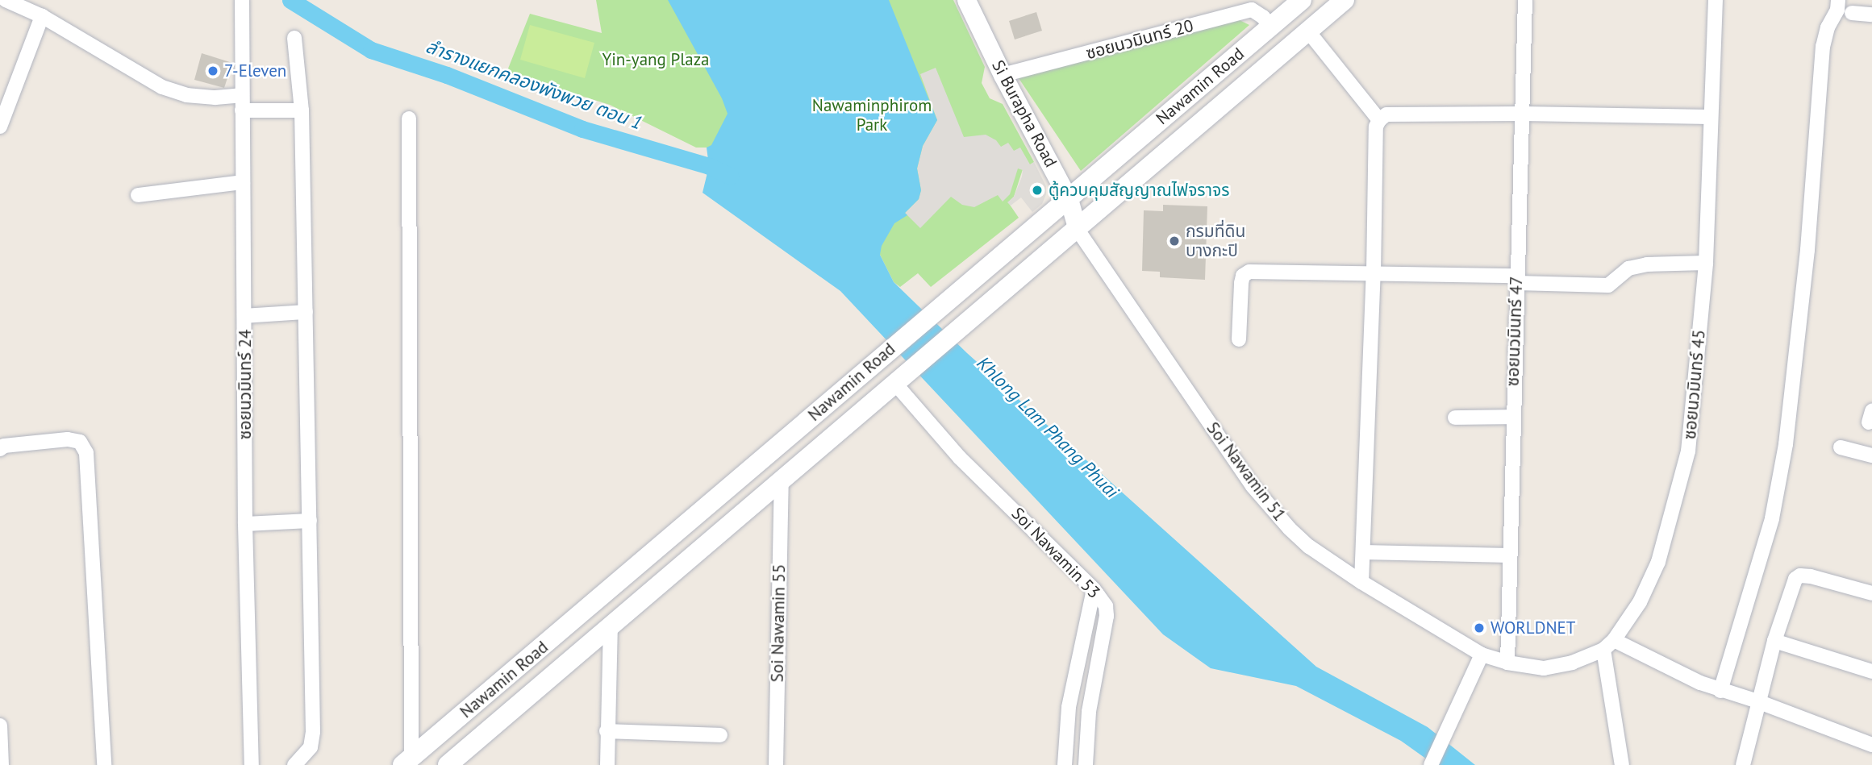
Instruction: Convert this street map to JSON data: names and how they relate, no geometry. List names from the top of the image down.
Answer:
{
  "streets": {
    "main road": ["Nawamin Road"],
    "street": [
      "ซอยนวมินทร์ 20",
      "Si Burapha Road",
      "ซอยนวมินทร์ 47",
      "ซอยนวมินทร์ 24",
      "ซอยนวมินทร์ 45",
      "Soi Nawamin 51",
      "Soi Nawamin 53",
      "Soi Nawamin 55"
    ]
  },
  "crossings": [
    ["ซอยนวมินทร์ 20", "Nawamin Road"],
    ["ซอยนวมินทร์ 20", "Si Burapha Road"],
    ["Nawamin Road", "Si Burapha Road"],
    ["Nawamin Road", "Soi Nawamin 51"],
    ["Nawamin Road", "Soi Nawamin 53"],
    ["Nawamin Road", "Soi Nawamin 55"],
    ["Si Burapha Road", "Soi Nawamin 51"],
    ["ซอยนวมินทร์ 47", "Soi Nawamin 51"]
  ],
  "water": ["ลำรางแยกคลองพังพวย ตอน 1", "Khlong Lam Phang Phuai"],
  "parks": ["Yin-yang Plaza", "Nawaminphirom Park"],
  "places": [
    "7-Eleven",
    "ตู้ควบคุมสัญญาณไฟจราจร",
    "กรมที่ดิน บางกะปิ",
    "WORLDNET"
  ]
}
